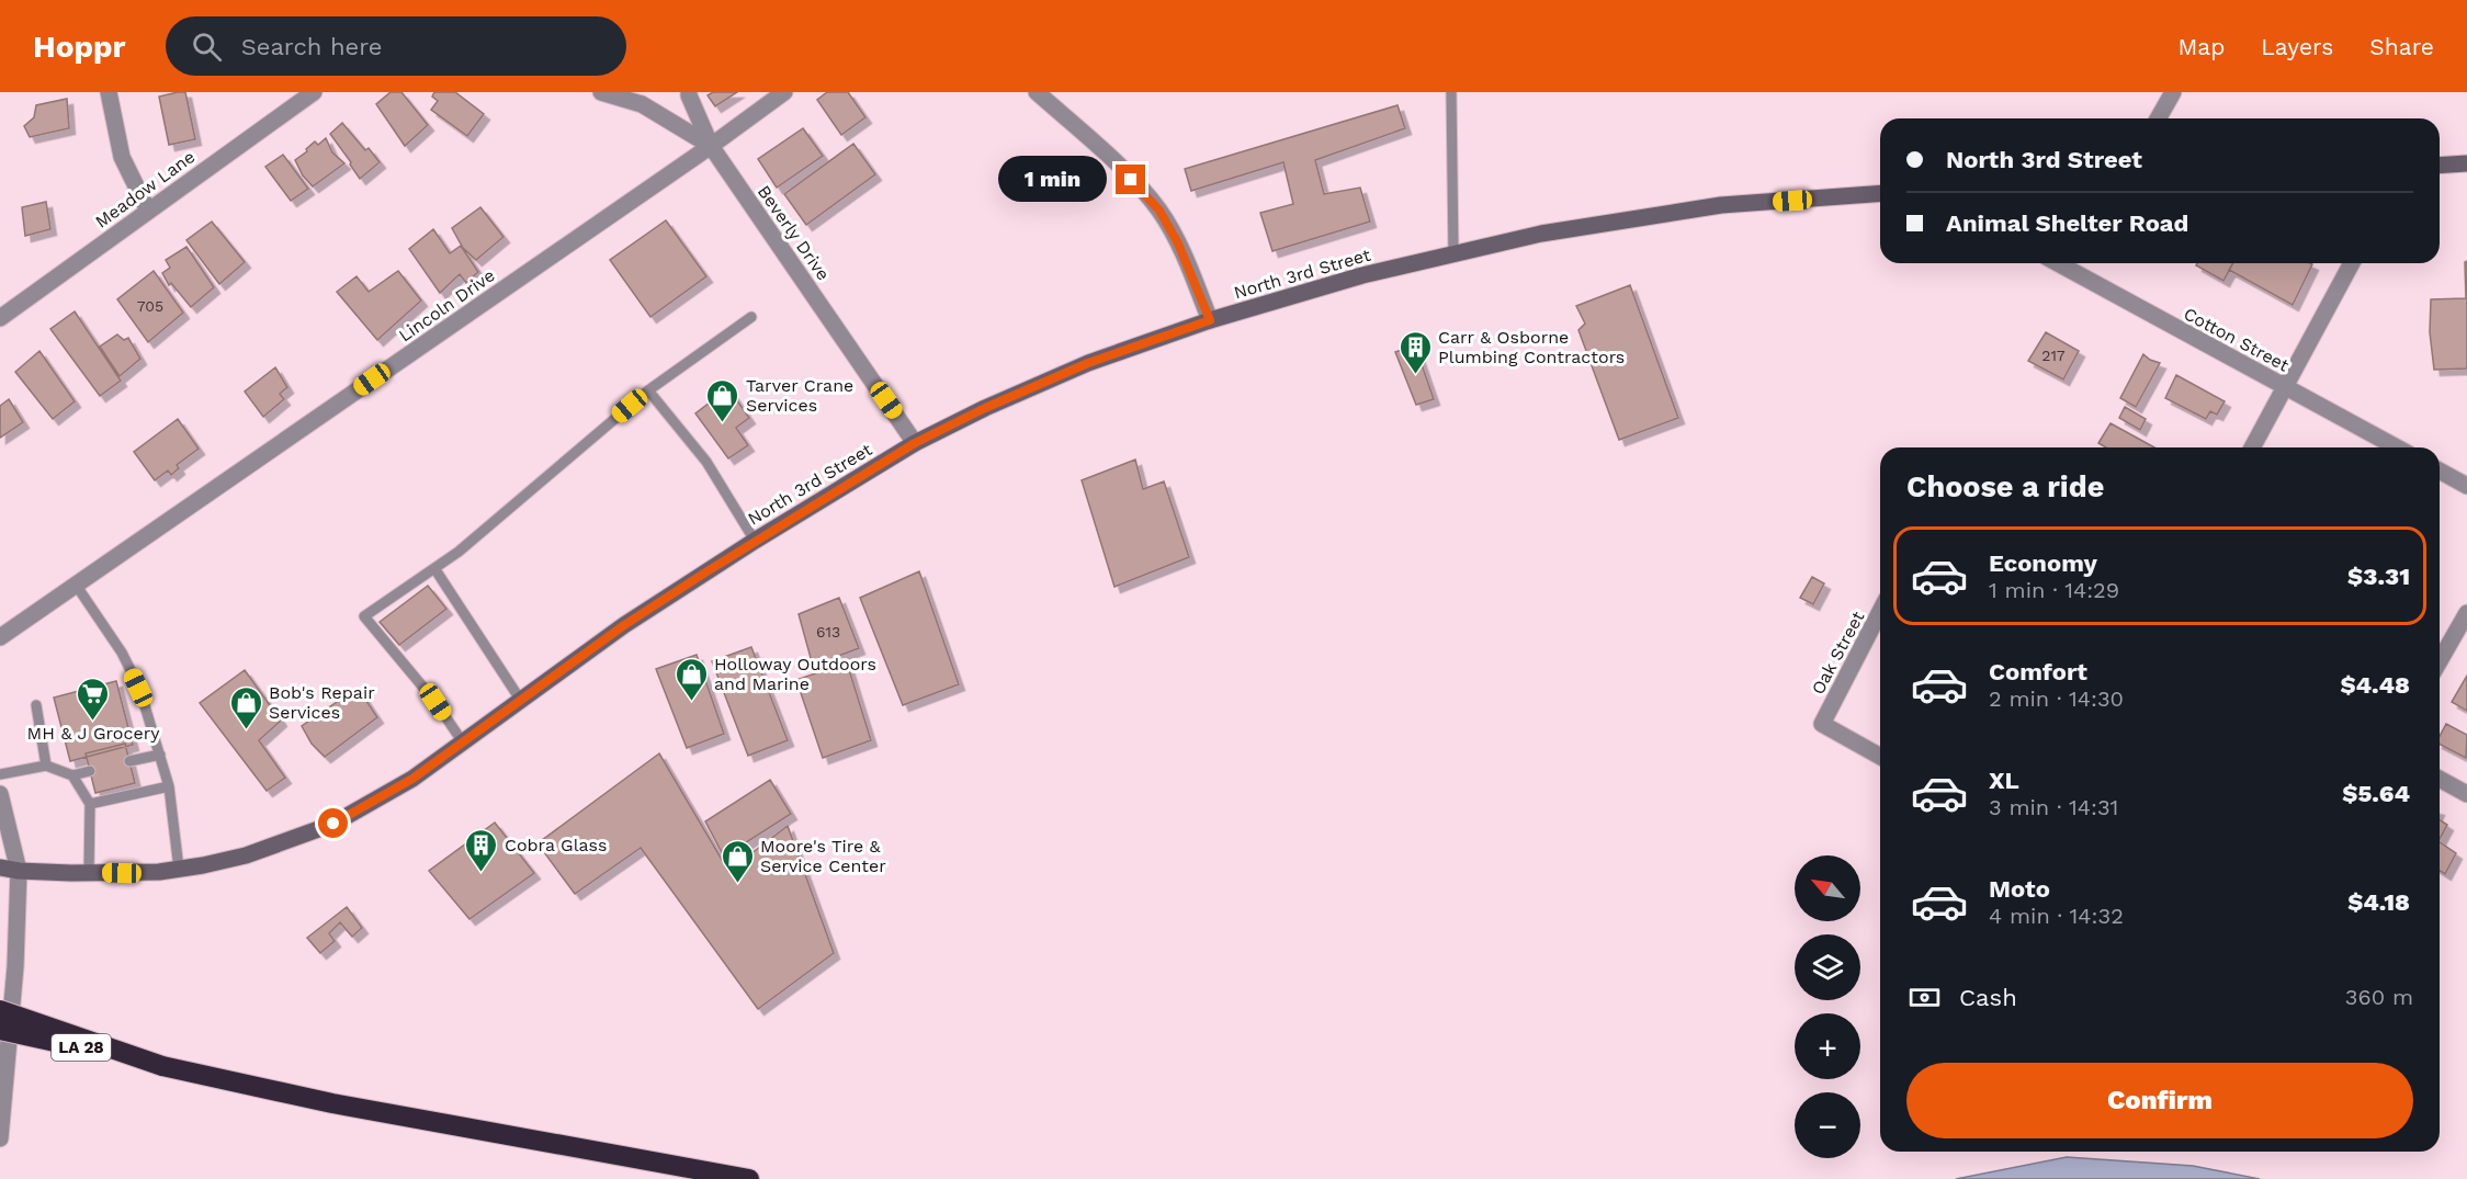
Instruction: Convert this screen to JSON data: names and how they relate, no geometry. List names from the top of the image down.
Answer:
{
  "streets": {
    "highway": ["LA 28"],
    "main road": ["North 3rd Street"],
    "street": [
      "Meadow Lane",
      "Beverly Drive",
      "Lincoln Drive",
      "Cotton Street",
      "Oak Street"
    ]
  },
  "crossings": [
    ["Beverly Drive", "North 3rd Street"],
    ["Beverly Drive", "Lincoln Drive"]
  ],
  "places": {
    "building": ["Carr & Osborne Plumbing Contractors", "Cobra Glass"],
    "shop": [
      "Tarver Crane Services",
      "Holloway Outdoors and Marine",
      "Bob's Repair Services",
      "Moore's Tire & Service Center"
    ],
    "supermarket": ["MH & J Grocery"]
  },
  "house_numbers": ["705", "217", "613"],
  "north": "top left",
  "page": {
    "header": "Hoppr",
    "search": "Search here",
    "nav": ["Map", "Layers", "Share"],
    "banner": ["North 3rd Street", "Animal Shelter Road"],
    "bubble": "1 min",
    "heading": "Choose a ride",
    "list": [
      {
        "name": "Economy",
        "note": "1 min · 14:29",
        "value": "$3.31"
      },
      {
        "name": "Comfort",
        "note": "2 min · 14:30",
        "value": "$4.48"
      },
      {
        "name": "XL",
        "note": "3 min · 14:31",
        "value": "$5.64"
      },
      {
        "name": "Moto",
        "note": "4 min · 14:32",
        "value": "$4.18"
      }
    ],
    "map_buttons": ["+", "−"],
    "pay": ["Cash", "360 m"],
    "buttons": "Confirm"
  }
}
